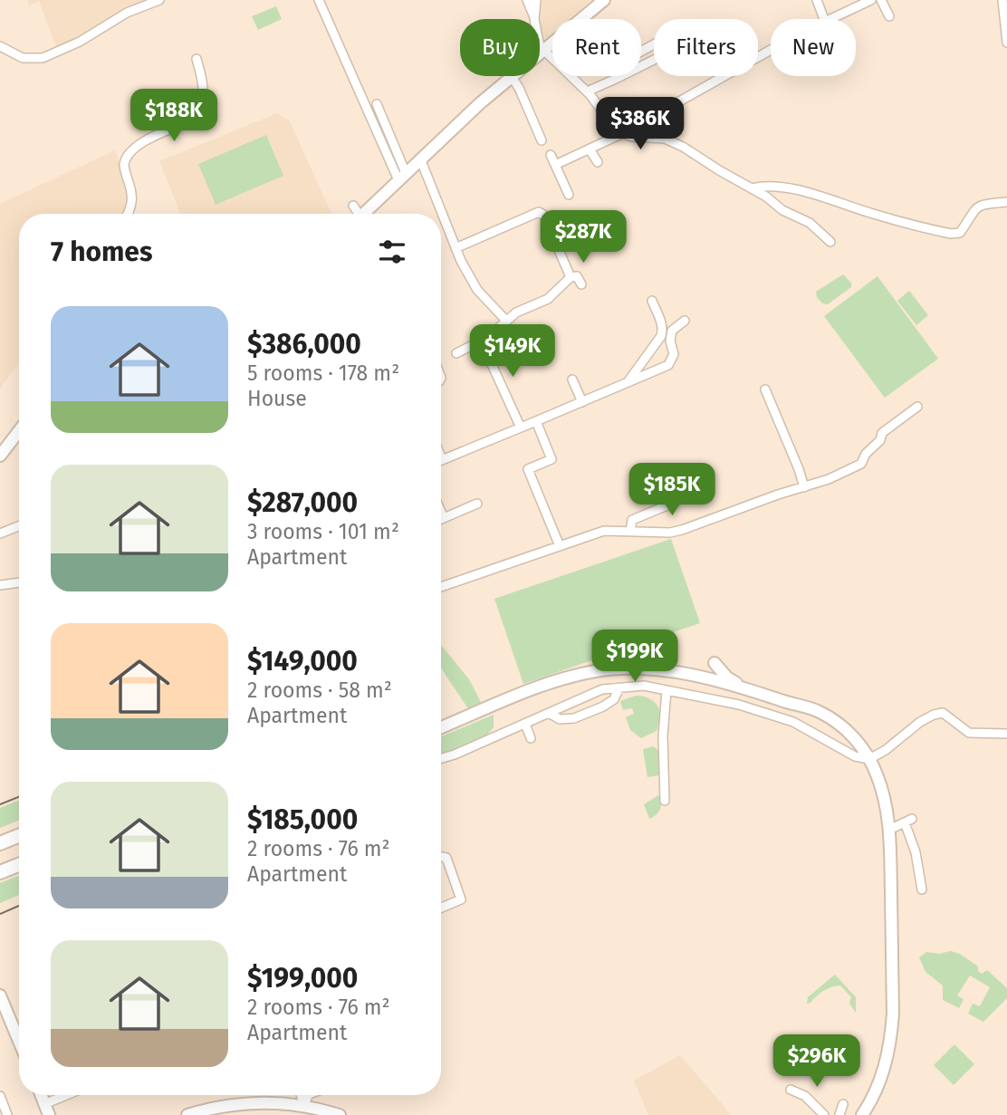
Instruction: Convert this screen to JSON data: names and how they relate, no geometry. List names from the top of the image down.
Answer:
{
  "page": {
    "chip": [
      "Buy",
      "Rent",
      "Filters",
      "New"
    ],
    "price": [
      "$188K",
      "$386K",
      "$287K",
      "$149K",
      "$185K",
      "$199K",
      "$296K"
    ],
    "heading": "7 homes",
    "list": [
      {
        "name": "$386,000",
        "note": "5 rooms · 178 m² · House"
      },
      {
        "name": "$287,000",
        "note": "3 rooms · 101 m² · Apartment"
      },
      {
        "name": "$149,000",
        "note": "2 rooms · 58 m² · Apartment"
      },
      {
        "name": "$185,000",
        "note": "2 rooms · 76 m² · Apartment"
      },
      {
        "name": "$199,000",
        "note": "2 rooms · 76 m² · Apartment"
      }
    ]
  }
}
